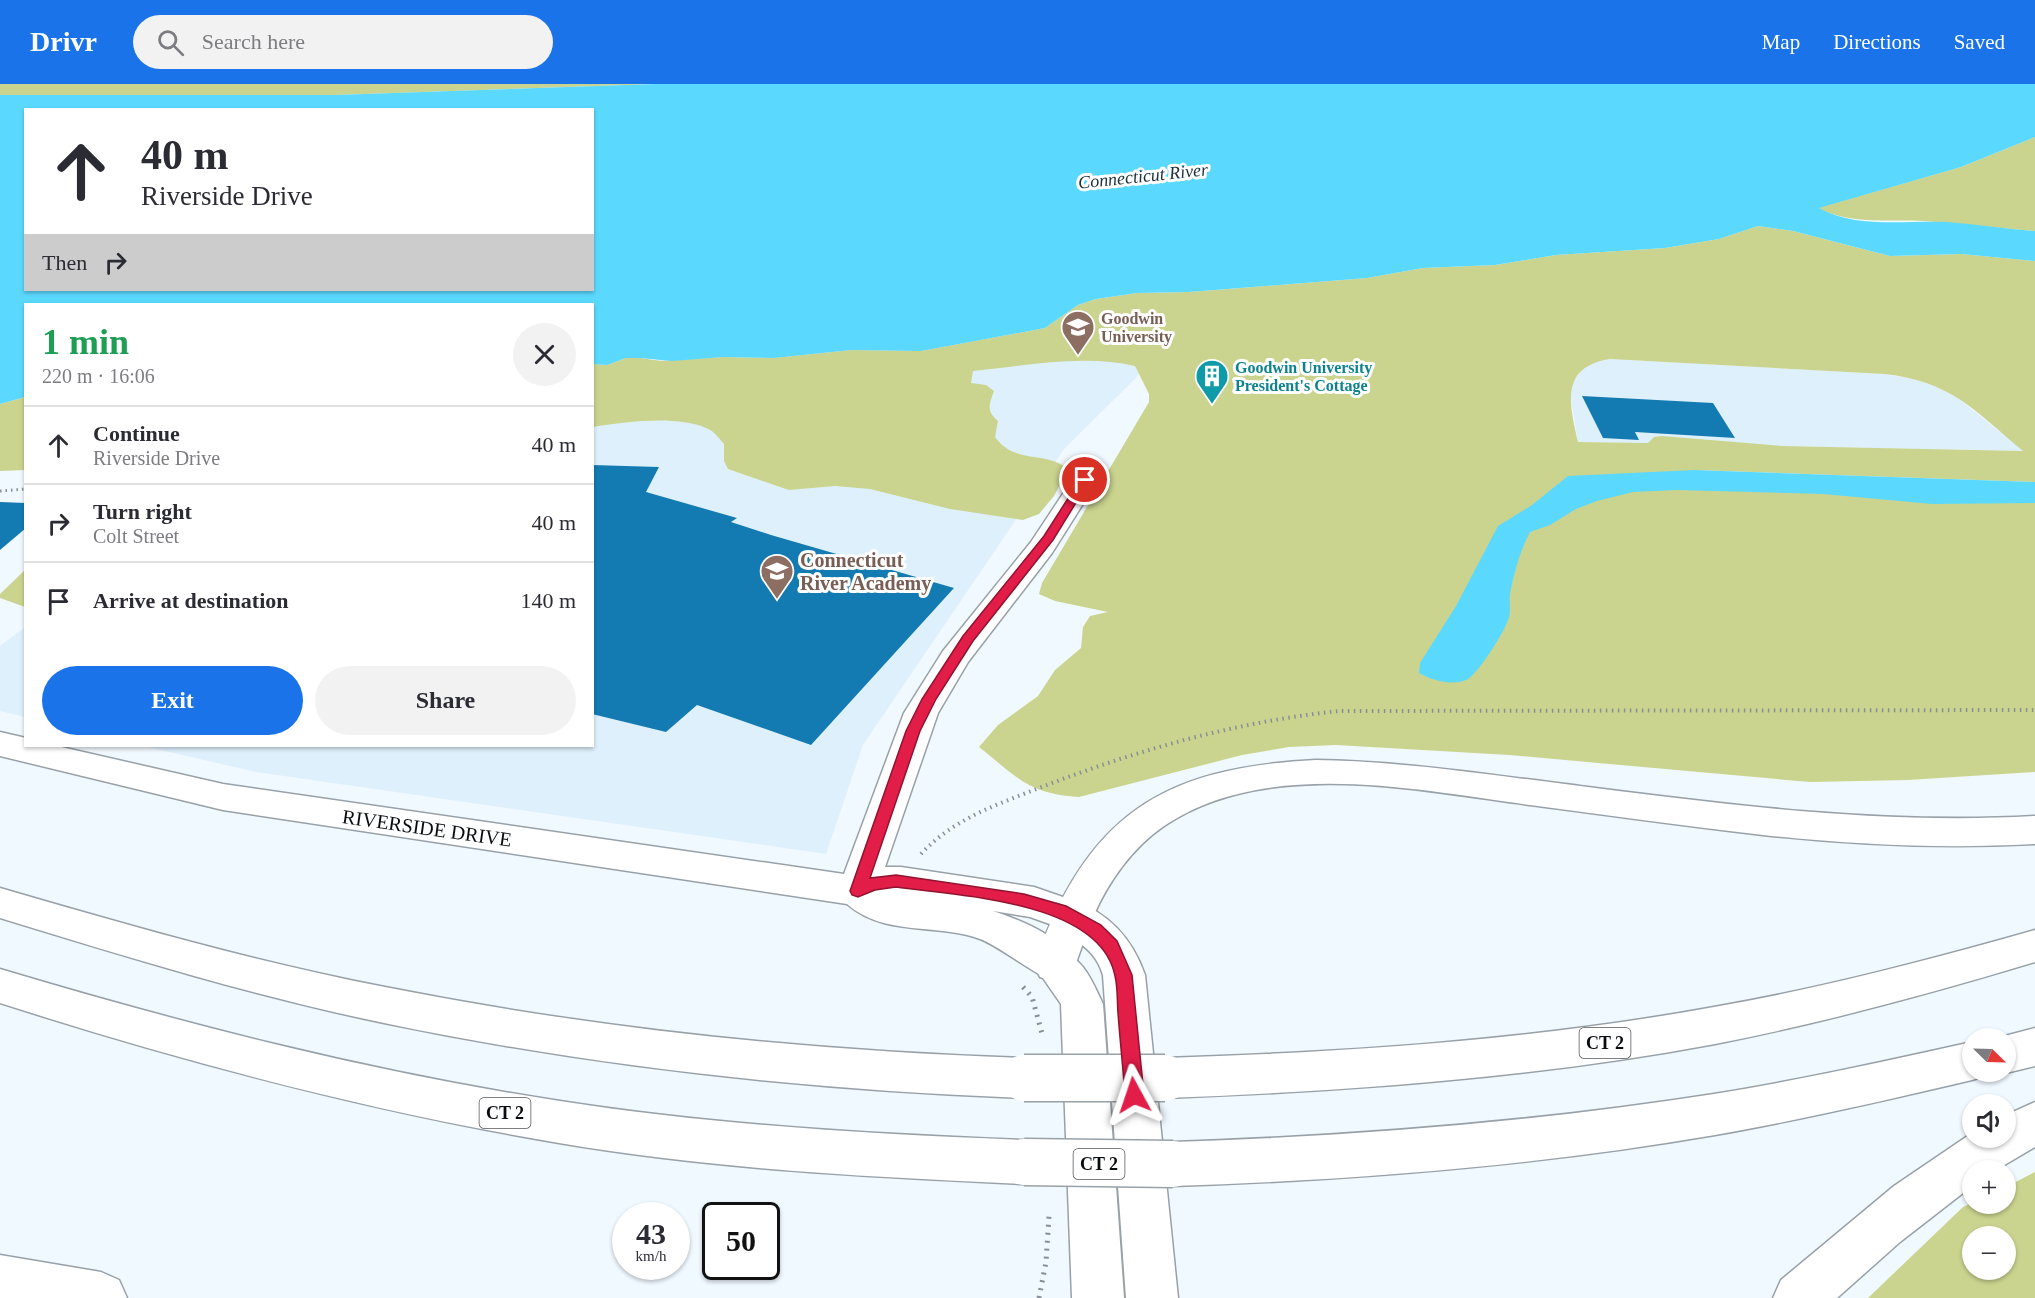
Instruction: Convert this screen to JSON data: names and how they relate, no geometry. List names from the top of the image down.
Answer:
{
  "streets": {
    "main road": ["RIVERSIDE DRIVE", "CT 2"]
  },
  "water": ["Connecticut River"],
  "places": {
    "school or university": ["Goodwin University", "Connecticut River Academy"],
    "building": ["Goodwin University President's Cottage"]
  },
  "north": "bottom right",
  "page": {
    "header": "Drivr",
    "search": "Search here",
    "nav": ["Map", "Directions", "Saved"],
    "turn": ["40 m", "Riverside Drive"],
    "then": "Then",
    "heading": ["1 min", "220 m · 16:06"],
    "list": [
      {
        "name": "Continue",
        "note": "Riverside Drive",
        "value": "40 m"
      },
      {
        "name": "Turn right",
        "note": "Colt Street",
        "value": "40 m"
      },
      {
        "name": "Arrive at destination",
        "value": "140 m"
      }
    ],
    "buttons": ["Exit", "Share"],
    "map_buttons": ["+", "−"],
    "speed": "43 km/h",
    "limit": "50"
  }
}
